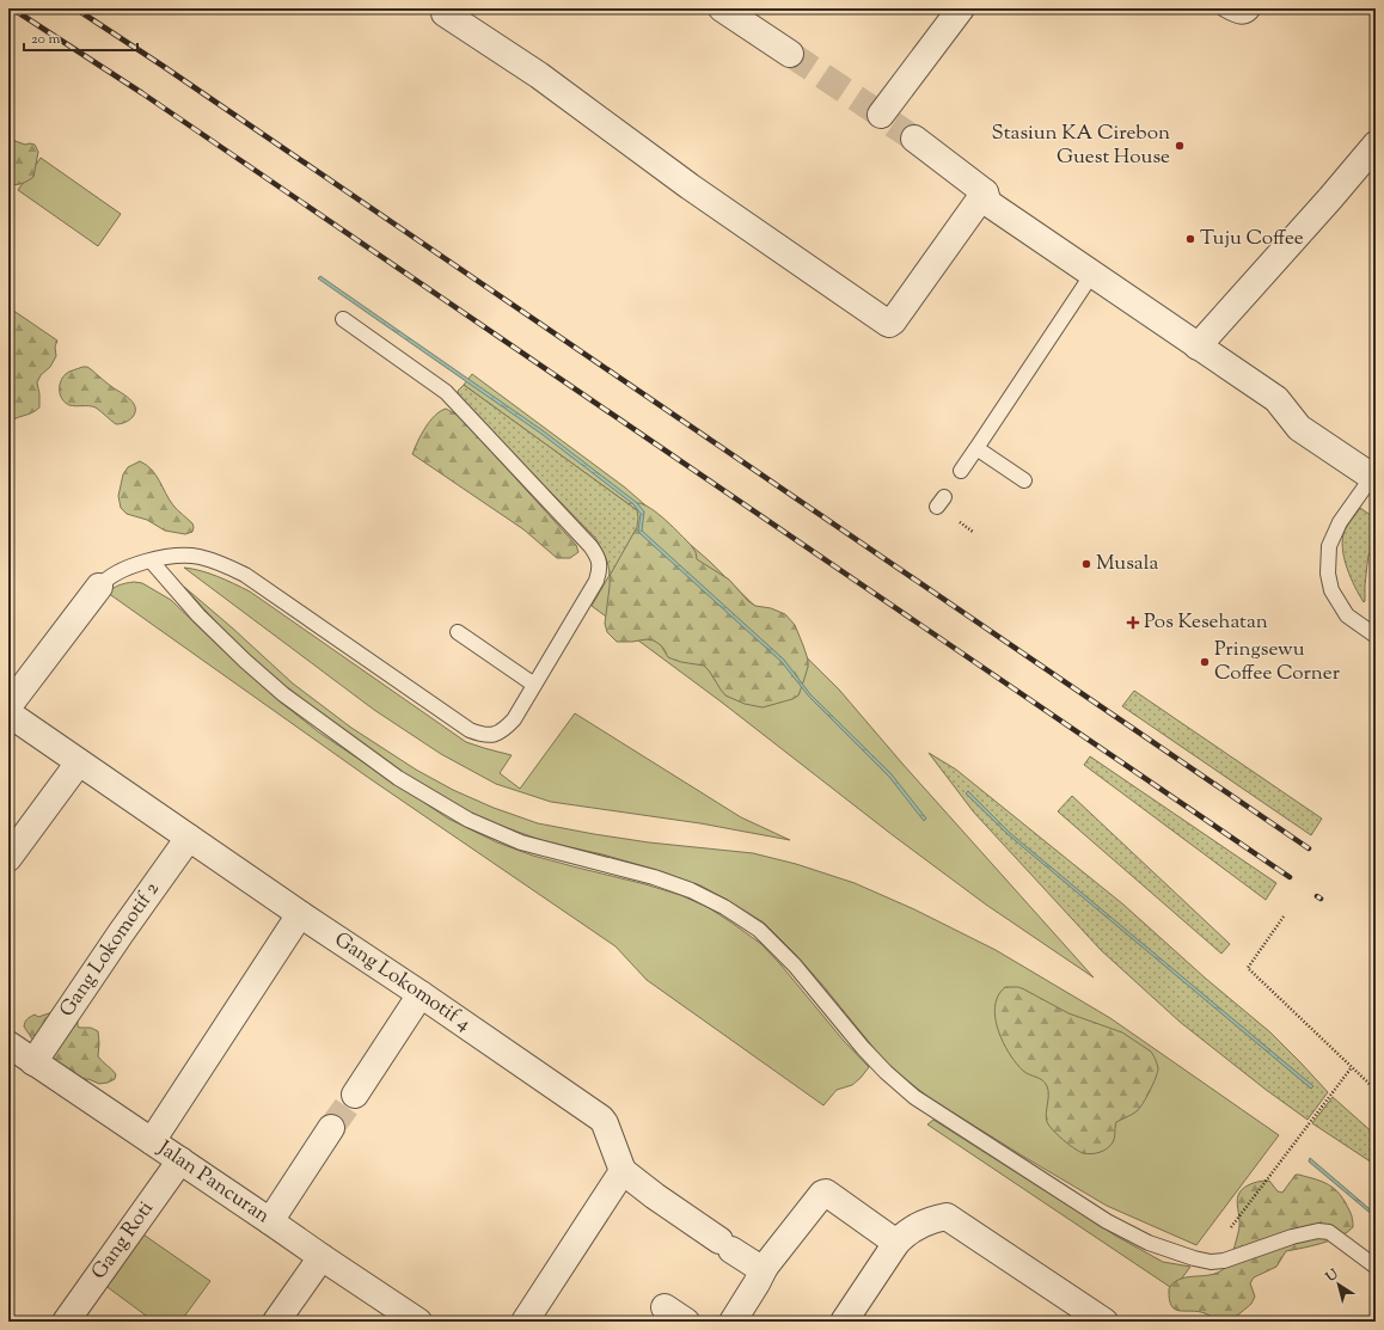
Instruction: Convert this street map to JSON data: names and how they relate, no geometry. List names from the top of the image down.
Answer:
{
  "streets": {
    "street": [
      "Gang Lokomotif 2",
      "Gang Lokomotif 4",
      "Jalan Pancuran",
      "Gang Roti"
    ]
  },
  "crossings": [
    ["Gang Lokomotif 2", "Gang Lokomotif 4"],
    ["Gang Lokomotif 2", "Jalan Pancuran"],
    ["Jalan Pancuran", "Gang Roti"]
  ],
  "places": {
    "other": [
      "Stasiun KA Cirebon Guest House",
      "Tuju Coffee",
      "Musala",
      "Pringsewu Coffee Corner"
    ],
    "health": ["Pos Kesehatan"]
  },
  "scale_bar": "20 m",
  "north": "top left"
}
